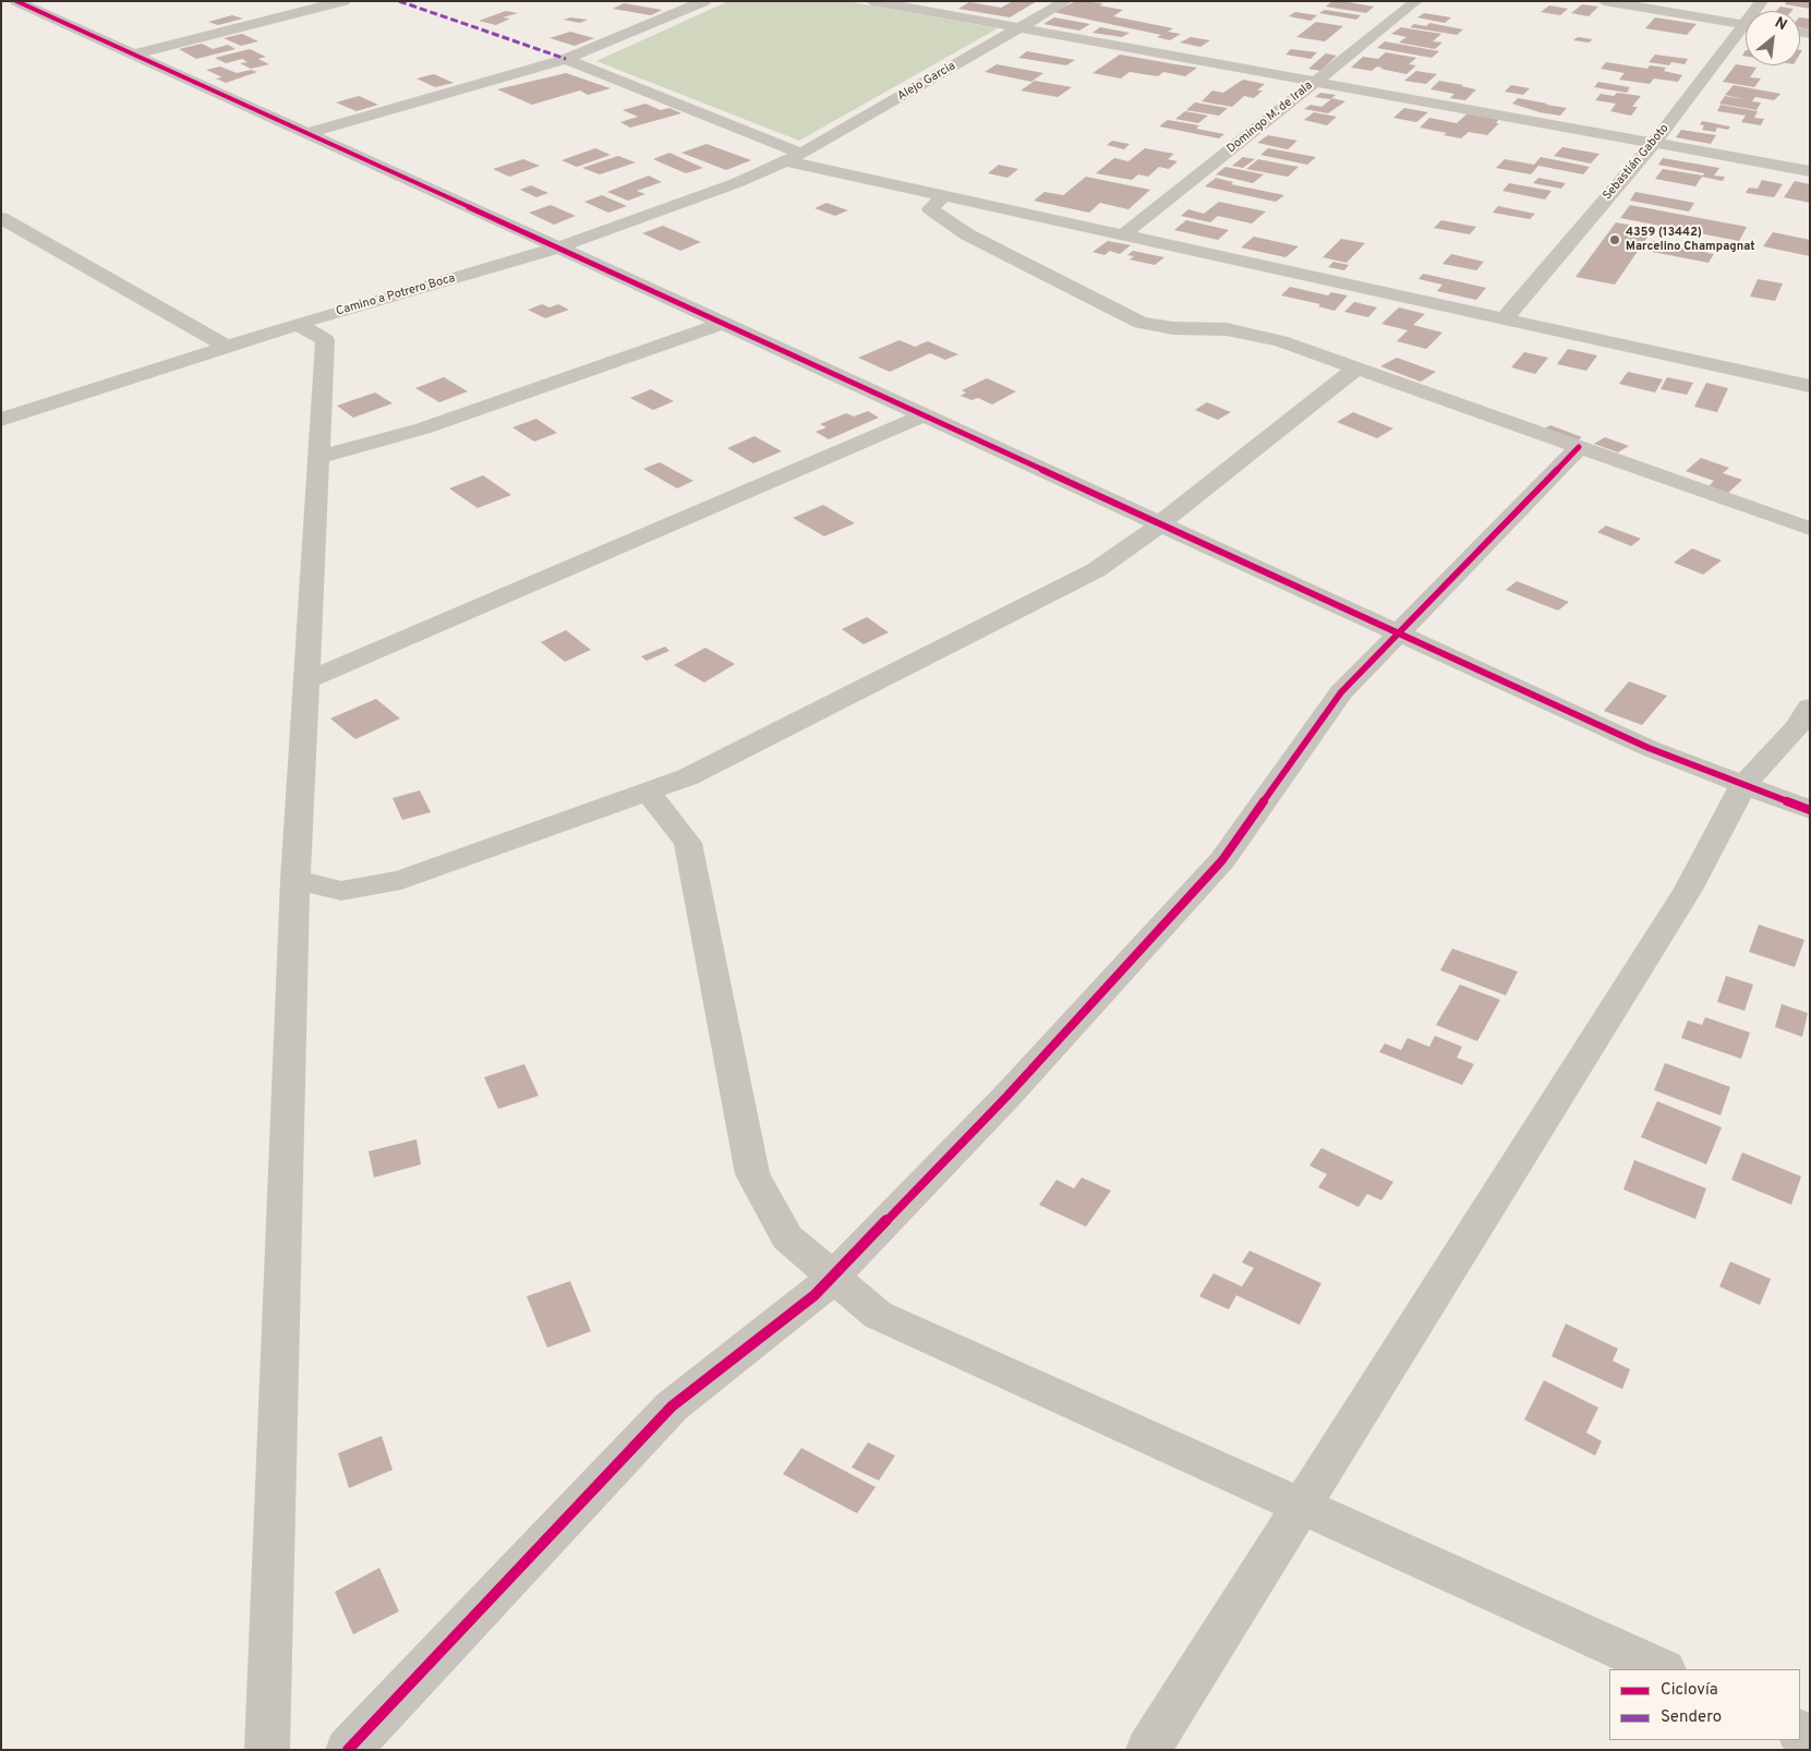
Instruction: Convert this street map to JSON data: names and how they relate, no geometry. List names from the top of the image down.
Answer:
{
  "streets": {
    "street": [
      "Alejo Garcia",
      "Domingo M. de Irala",
      "Sebastián Gaboto",
      "Camino a Potrero Boca"
    ]
  },
  "crossings": [
    ["Alejo Garcia", "Camino a Potrero Boca"]
  ],
  "places": ["4359 (13442) Marcelino Champagnat"],
  "legend": ["Ciclovía", "Sendero"],
  "north": "top right"
}
